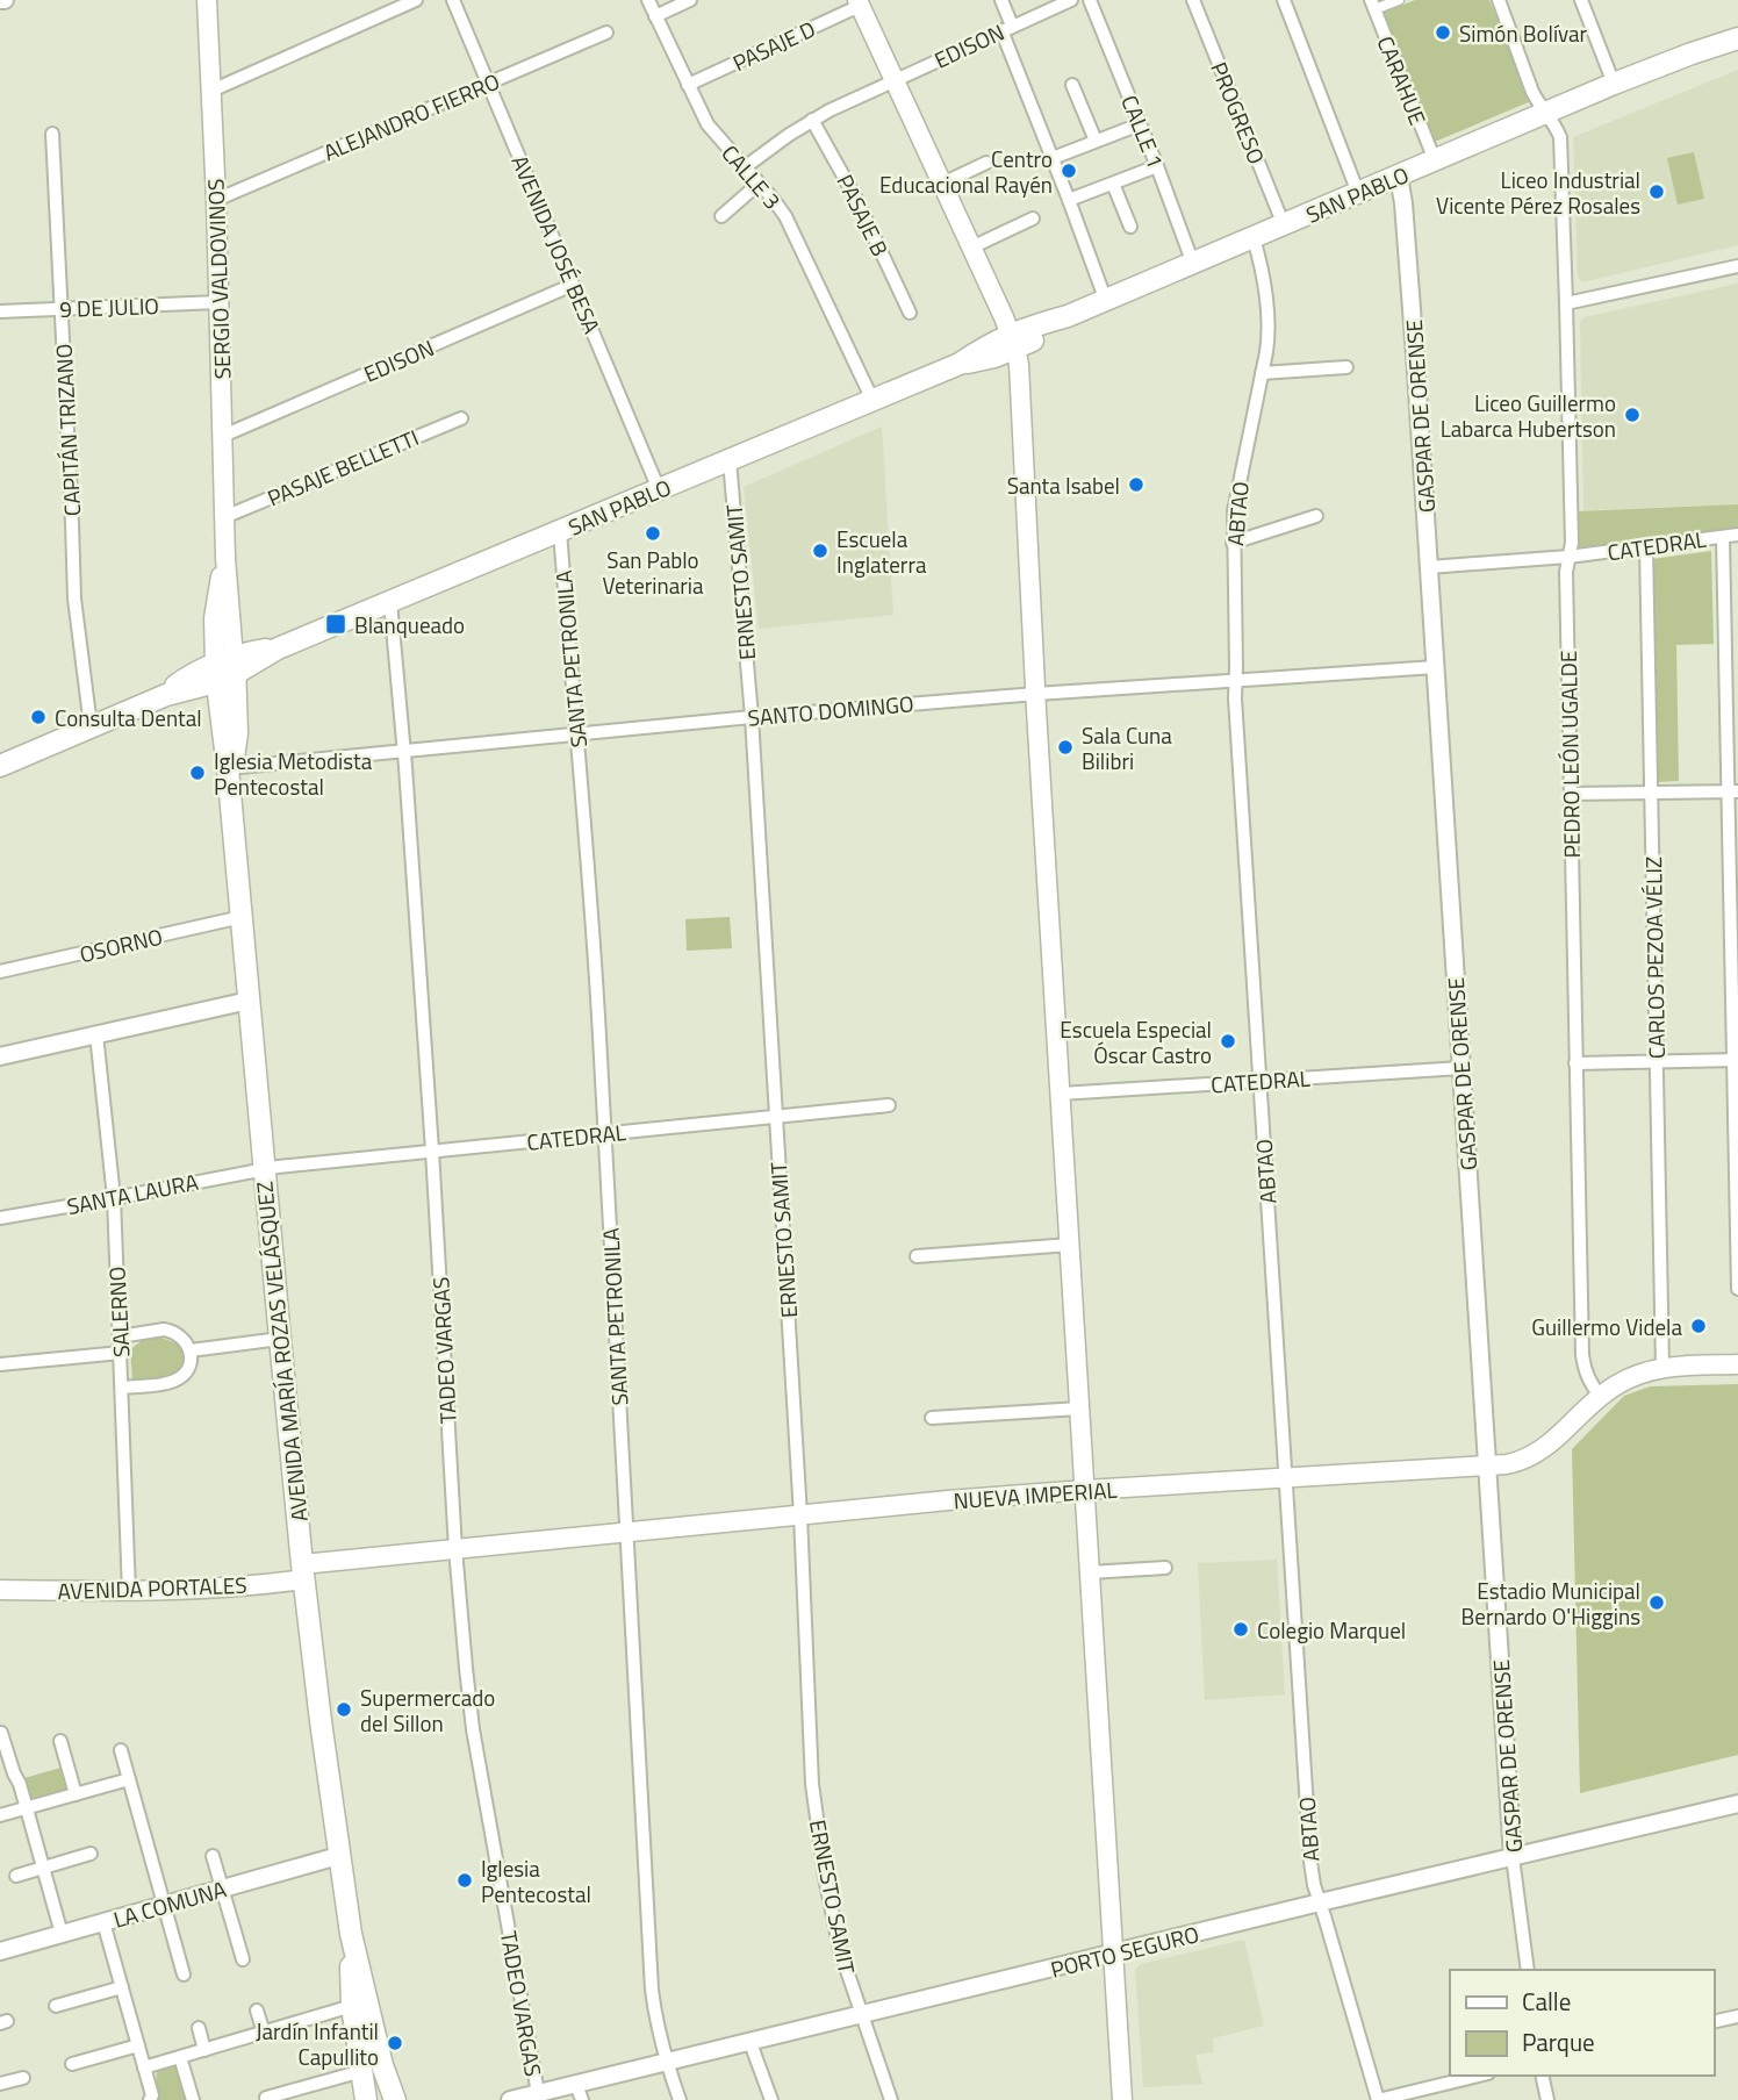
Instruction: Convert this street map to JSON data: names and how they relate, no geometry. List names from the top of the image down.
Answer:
{
  "streets": {
    "main road": [
      "SAN PABLO",
      "SERGIO VALDOVINOS",
      "AVENIDA MARÍA ROZAS VELÁSQUEZ",
      "NUEVA IMPERIAL",
      "AVENIDA PORTALES"
    ],
    "street": [
      "PASAJE D",
      "EDISON",
      "CARAHUE",
      "PROGRESO",
      "ALEJANDRO FIERRO",
      "CALLE 1",
      "CALLE 3",
      "PASAJE B",
      "AVENIDA JOSÉ BESA",
      "9 DE JULIO",
      "GASPAR DE ORENSE",
      "CAPITÁN TRIZANO",
      "PASAJE BELLETTI",
      "ABTAO",
      "CATEDRAL",
      "ERNESTO SAMIT",
      "SANTA PETRONILA",
      "SANTO DOMINGO",
      "PEDRO LEÓN UGALDE",
      "OSORNO",
      "CARLOS PEZOA VÉLIZ",
      "SANTA LAURA",
      "SALERNO",
      "TADEO VARGAS",
      "LA COMUNA",
      "PORTO SEGURO"
    ]
  },
  "crossings": [
    ["PASAJE D", "CALLE 3"],
    ["EDISON", "CALLE 3"],
    ["EDISON", "PASAJE B"],
    ["EDISON", "AVENIDA JOSÉ BESA"],
    ["EDISON", "SERGIO VALDOVINOS"],
    ["CARAHUE", "SAN PABLO"],
    ["PROGRESO", "SAN PABLO"],
    ["ALEJANDRO FIERRO", "AVENIDA JOSÉ BESA"],
    ["ALEJANDRO FIERRO", "SERGIO VALDOVINOS"],
    ["CALLE 1", "SAN PABLO"],
    ["CALLE 3", "SAN PABLO"],
    ["SAN PABLO", "AVENIDA JOSÉ BESA"],
    ["SAN PABLO", "SERGIO VALDOVINOS"],
    ["SAN PABLO", "GASPAR DE ORENSE"],
    ["SAN PABLO", "CAPITÁN TRIZANO"],
    ["SAN PABLO", "ABTAO"],
    ["SAN PABLO", "ERNESTO SAMIT"],
    ["SAN PABLO", "SANTA PETRONILA"],
    ["SAN PABLO", "PEDRO LEÓN UGALDE"],
    ["SAN PABLO", "TADEO VARGAS"],
    ["SAN PABLO", "AVENIDA MARÍA ROZAS VELÁSQUEZ"],
    ["SERGIO VALDOVINOS", "9 DE JULIO"],
    ["SERGIO VALDOVINOS", "PASAJE BELLETTI"],
    ["SERGIO VALDOVINOS", "AVENIDA MARÍA ROZAS VELÁSQUEZ"],
    ["9 DE JULIO", "CAPITÁN TRIZANO"],
    ["GASPAR DE ORENSE", "CATEDRAL"],
    ["GASPAR DE ORENSE", "SANTO DOMINGO"],
    ["GASPAR DE ORENSE", "NUEVA IMPERIAL"],
    ["GASPAR DE ORENSE", "PORTO SEGURO"],
    ["ABTAO", "CATEDRAL"],
    ["ABTAO", "SANTO DOMINGO"],
    ["ABTAO", "NUEVA IMPERIAL"],
    ["ABTAO", "PORTO SEGURO"],
    ["CATEDRAL", "ERNESTO SAMIT"],
    ["CATEDRAL", "SANTA PETRONILA"],
    ["CATEDRAL", "PEDRO LEÓN UGALDE"],
    ["CATEDRAL", "CARLOS PEZOA VÉLIZ"],
    ["CATEDRAL", "SANTA LAURA"],
    ["CATEDRAL", "TADEO VARGAS"],
    ["CATEDRAL", "AVENIDA MARÍA ROZAS VELÁSQUEZ"],
    ["ERNESTO SAMIT", "SANTO DOMINGO"],
    ["ERNESTO SAMIT", "NUEVA IMPERIAL"],
    ["ERNESTO SAMIT", "PORTO SEGURO"],
    ["SANTA PETRONILA", "SANTO DOMINGO"],
    ["SANTA PETRONILA", "NUEVA IMPERIAL"],
    ["SANTA PETRONILA", "PORTO SEGURO"],
    ["SANTO DOMINGO", "TADEO VARGAS"],
    ["SANTO DOMINGO", "AVENIDA MARÍA ROZAS VELÁSQUEZ"],
    ["PEDRO LEÓN UGALDE", "NUEVA IMPERIAL"],
    ["OSORNO", "AVENIDA MARÍA ROZAS VELÁSQUEZ"],
    ["CARLOS PEZOA VÉLIZ", "NUEVA IMPERIAL"],
    ["SANTA LAURA", "SALERNO"],
    ["SANTA LAURA", "AVENIDA MARÍA ROZAS VELÁSQUEZ"],
    ["SALERNO", "AVENIDA PORTALES"],
    ["TADEO VARGAS", "NUEVA IMPERIAL"],
    ["TADEO VARGAS", "PORTO SEGURO"],
    ["AVENIDA MARÍA ROZAS VELÁSQUEZ", "NUEVA IMPERIAL"],
    ["AVENIDA MARÍA ROZAS VELÁSQUEZ", "AVENIDA PORTALES"],
    ["AVENIDA MARÍA ROZAS VELÁSQUEZ", "LA COMUNA"],
    ["NUEVA IMPERIAL", "AVENIDA PORTALES"]
  ],
  "places": {
    "other": [
      "Simón Bolívar",
      "Centro Educacional Rayén",
      "Liceo Industrial Vicente Pérez Rosales",
      "Liceo Guillermo Labarca Hubertson",
      "Santa Isabel",
      "San Pablo Veterinaria",
      "Escuela Inglaterra",
      "Consulta Dental",
      "Sala Cuna Bilibri",
      "Iglesia Metodista Pentecostal",
      "Escuela Especial Óscar Castro",
      "Guillermo Videla",
      "Estadio Municipal Bernardo O'Higgins",
      "Colegio Marquel",
      "Supermercado del Sillon",
      "Iglesia Pentecostal",
      "Jardín Infantil Capullito"
    ],
    "transit": ["Blanqueado"]
  },
  "legend": ["Calle", "Parque"]
}
